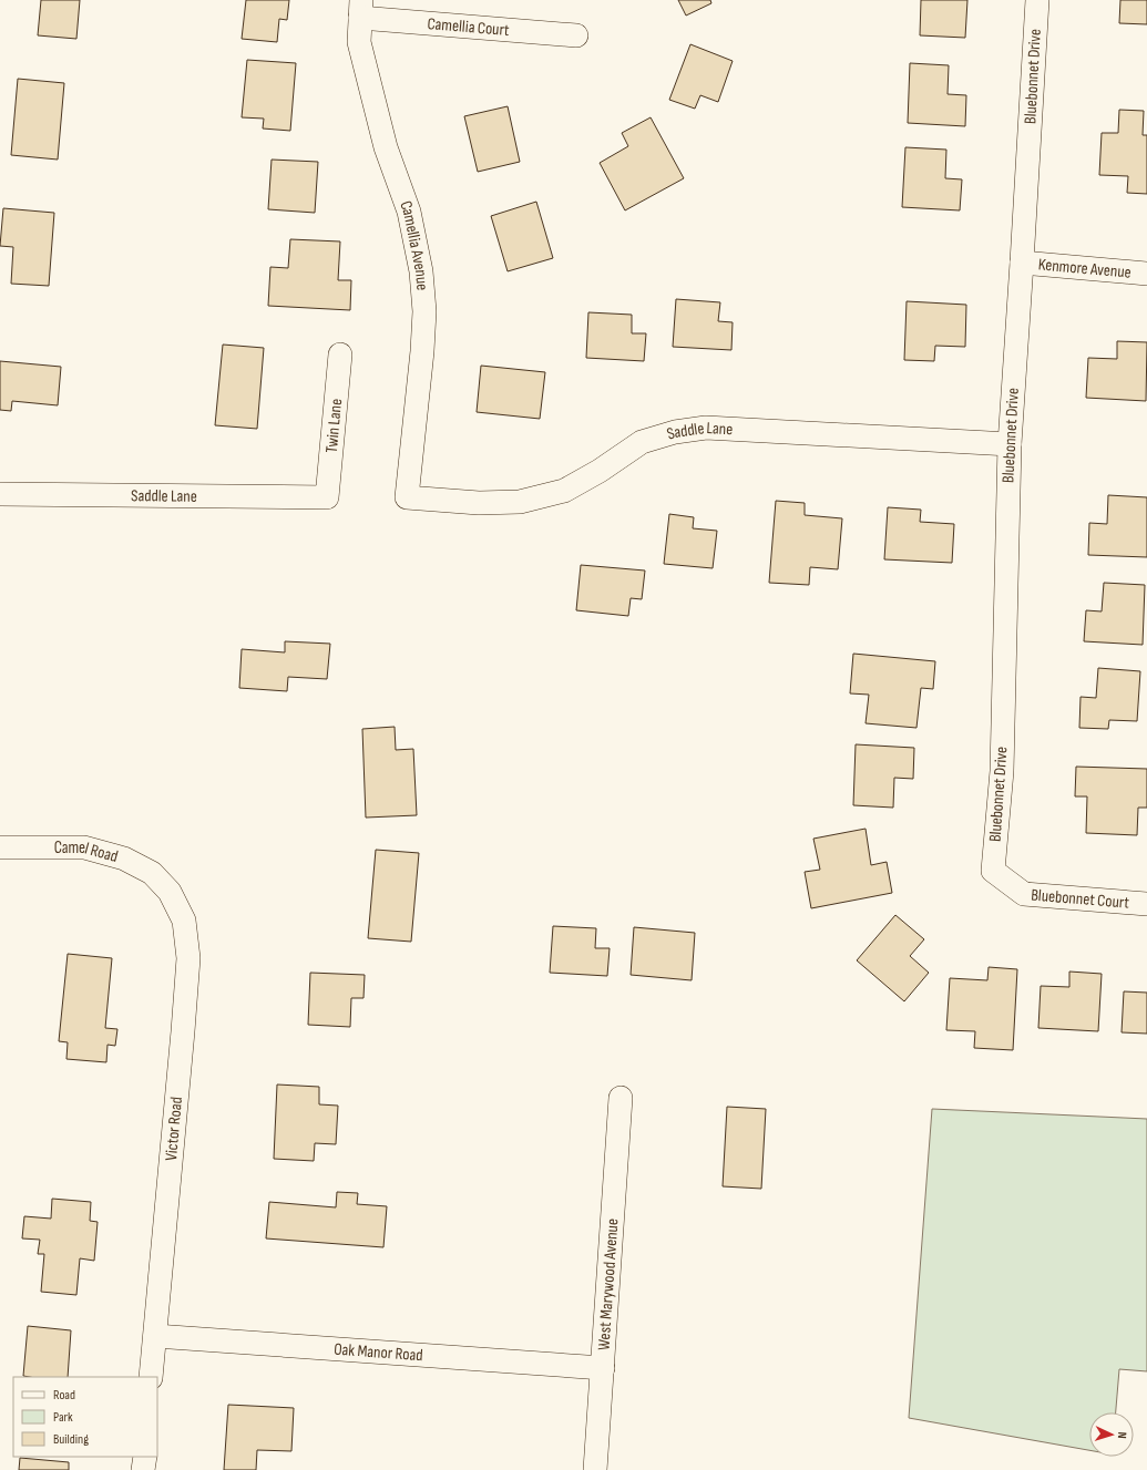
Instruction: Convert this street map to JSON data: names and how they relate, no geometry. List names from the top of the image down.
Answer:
{
  "streets": {
    "street": [
      "Camellia Court",
      "Bluebonnet Drive",
      "Camellia Avenue",
      "Kenmore Avenue",
      "Twin Lane",
      "Saddle Lane",
      "Camel Road",
      "Bluebonnet Court",
      "Victor Road",
      "West Marywood Avenue",
      "Oak Manor Road"
    ]
  },
  "crossings": [
    ["Camellia Court", "Camellia Avenue"],
    ["Bluebonnet Drive", "Kenmore Avenue"],
    ["Bluebonnet Drive", "Saddle Lane"],
    ["Bluebonnet Drive", "Bluebonnet Court"],
    ["Camellia Avenue", "Saddle Lane"],
    ["Twin Lane", "Saddle Lane"],
    ["Camel Road", "Victor Road"],
    ["Victor Road", "Oak Manor Road"],
    ["West Marywood Avenue", "Oak Manor Road"]
  ],
  "legend": ["Road", "Park", "Building"],
  "north": "right"
}
